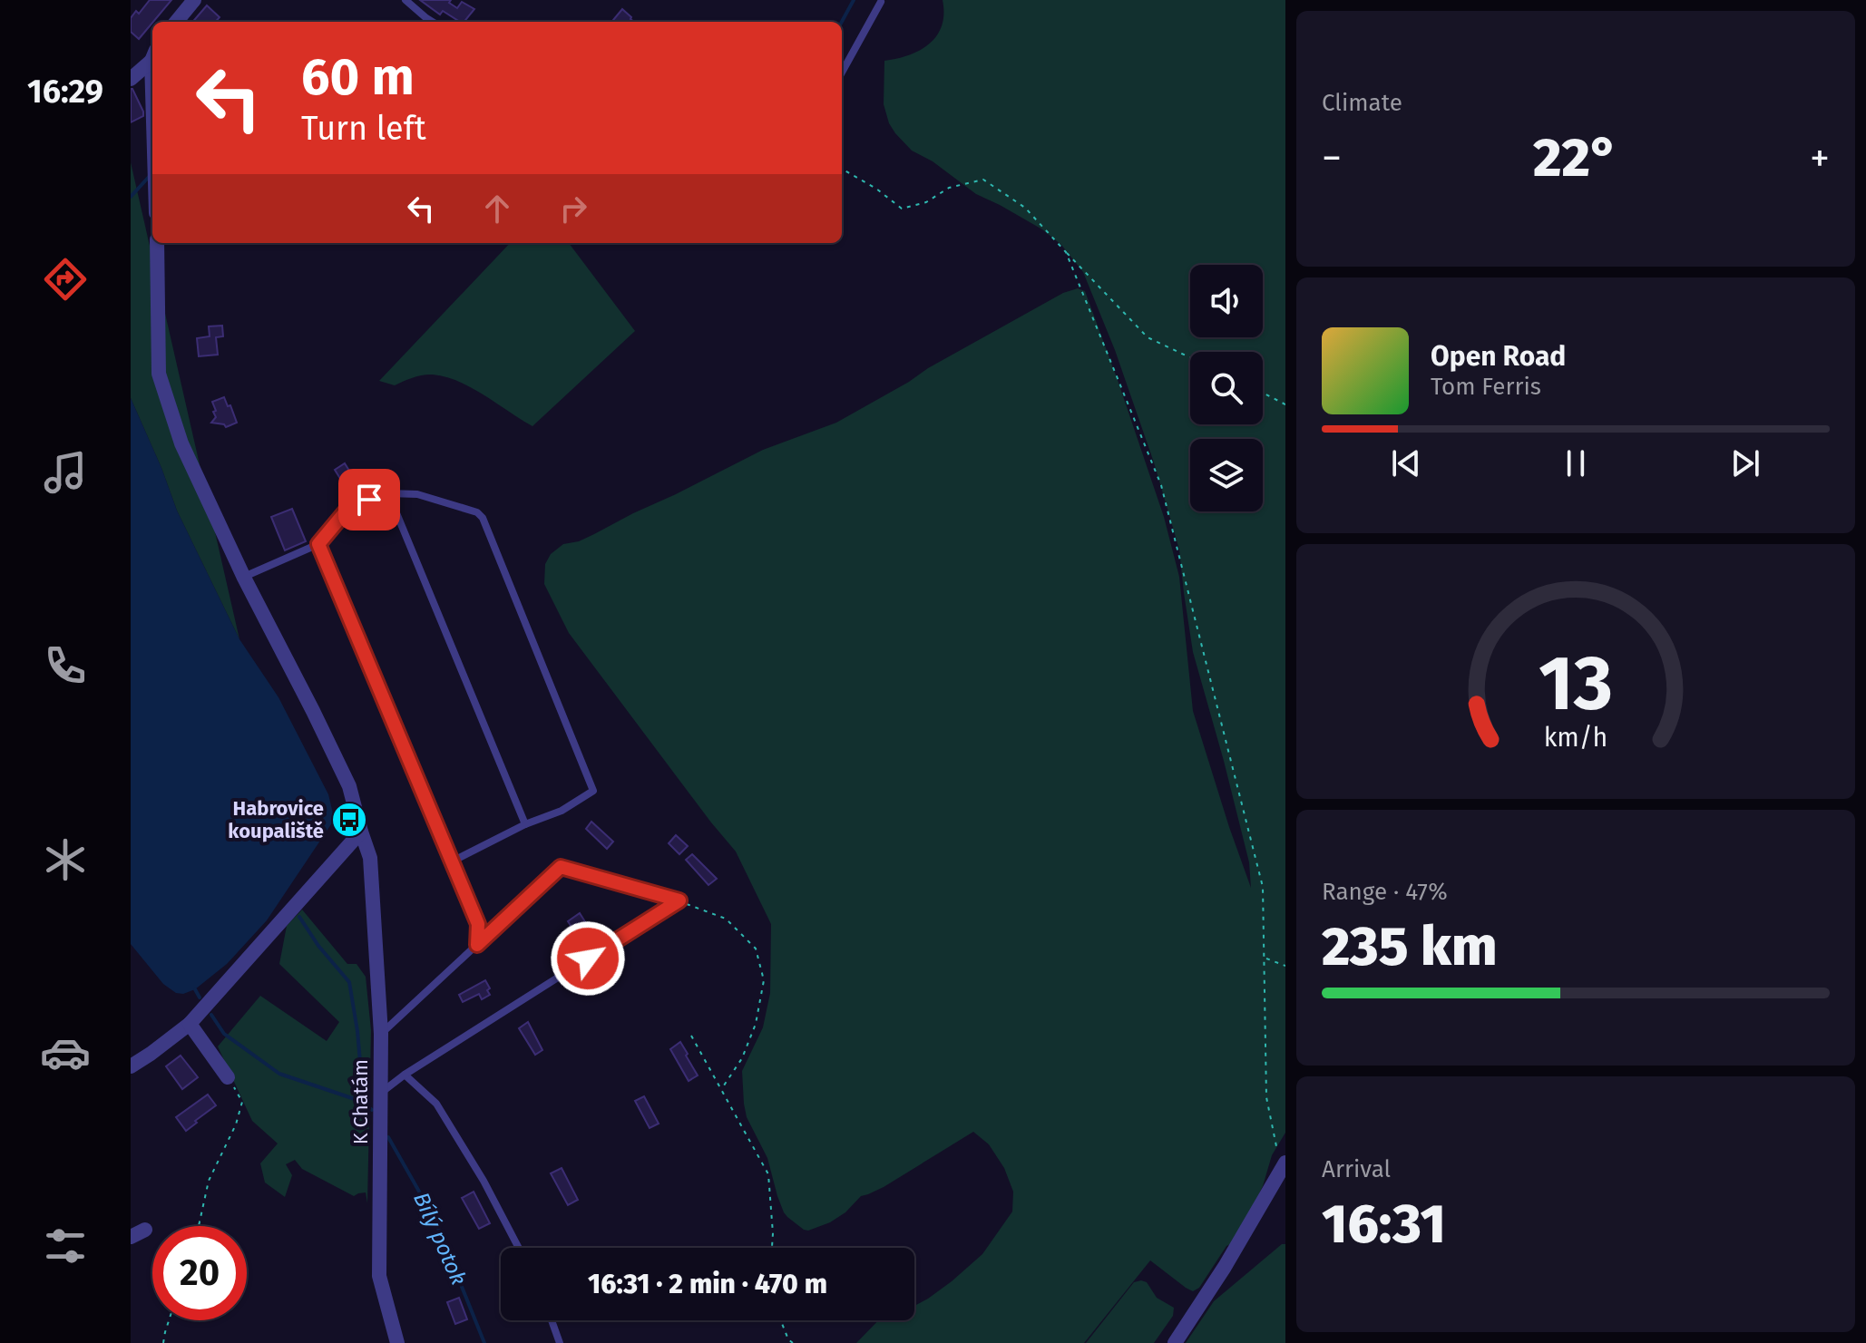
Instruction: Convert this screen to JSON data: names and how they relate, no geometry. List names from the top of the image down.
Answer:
{
  "streets": {
    "street": ["K Chatám"]
  },
  "water": ["Bílý potok"],
  "places": {
    "bus stop": ["Habrovice koupaliště"]
  },
  "page": {
    "tabs": "16:29",
    "tile": [
      "Climate",
      ["Range · 47%", "235 km"],
      ["Arrival", "16:31"]
    ],
    "turn": ["60 m", "Turn left"],
    "heat": ["−", "22°", "+"],
    "song": ["Open Road", "Tom Ferris"],
    "limit": "20",
    "trip": "16:31 · 2 min · 470 m",
    "gauge": ["13", "km/h"]
  }
}
